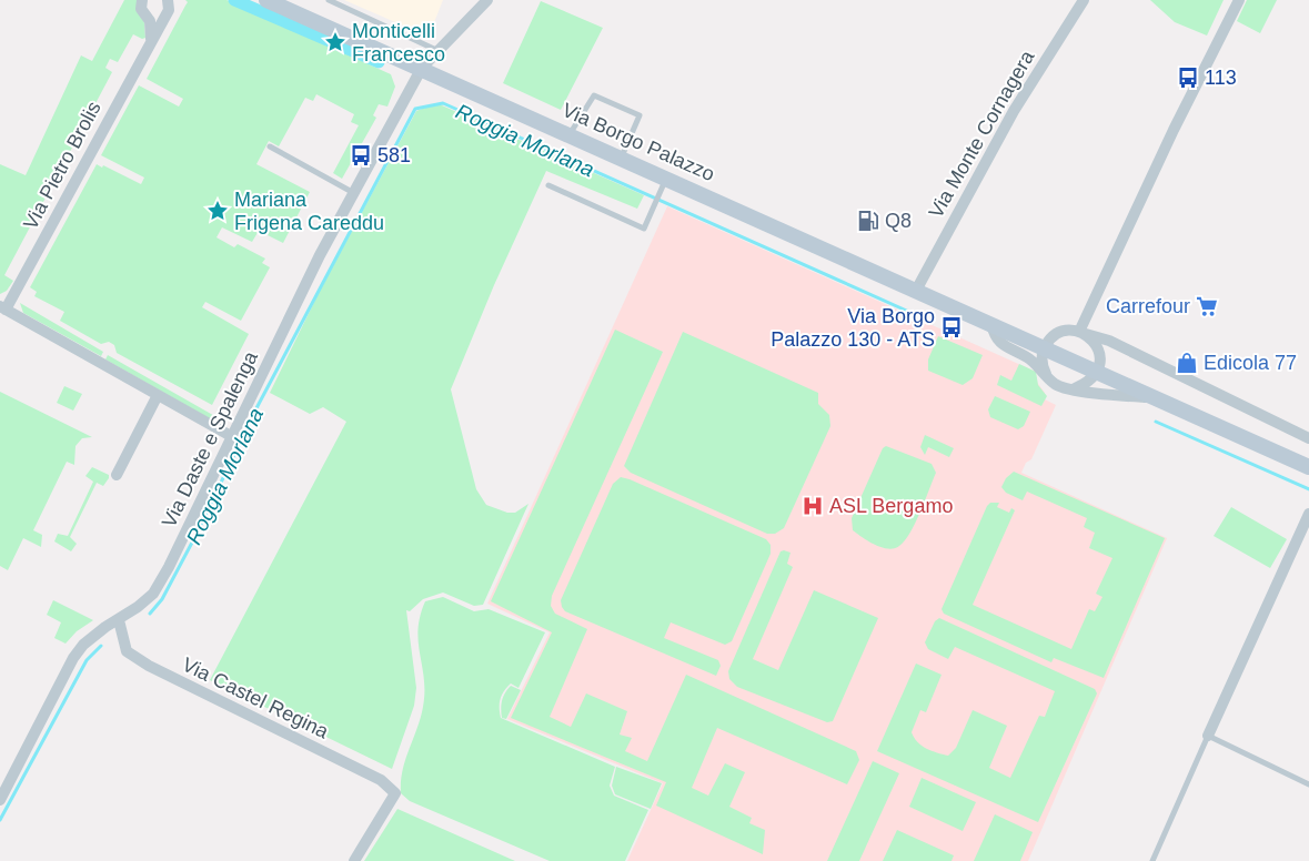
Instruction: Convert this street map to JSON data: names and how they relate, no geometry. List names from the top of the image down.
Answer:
{
  "streets": {
    "main road": ["Via Borgo Palazzo"],
    "street": [
      "Via Monte Cornagera",
      "Via Pietro Brolis",
      "Via Daste e Spalenga",
      "Via Castel Regina"
    ]
  },
  "crossings": [
    ["Via Monte Cornagera", "Via Borgo Palazzo"],
    ["Via Borgo Palazzo", "Via Daste e Spalenga"],
    ["Via Daste e Spalenga", "Via Castel Regina"]
  ],
  "water": ["Roggia Morlana"],
  "places": {
    "place": ["Monticelli Francesco", "Mariana Frigena Careddu"],
    "bus stop": ["113", "581", "Via Borgo Palazzo 130 - ATS"],
    "fuel station": ["Q8"],
    "supermarket": ["Carrefour"],
    "shop": ["Edicola 77"],
    "hospital": ["ASL Bergamo"]
  }
}
